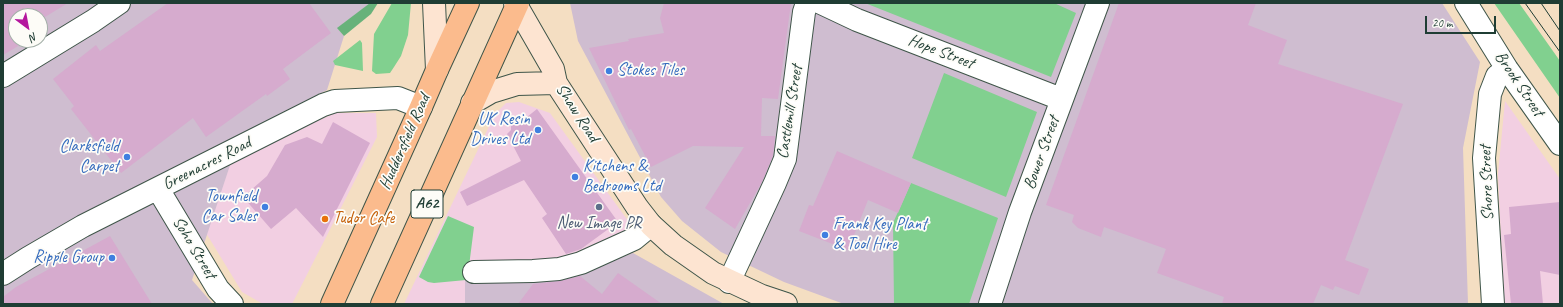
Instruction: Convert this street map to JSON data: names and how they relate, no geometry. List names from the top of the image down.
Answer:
{
  "streets": {
    "main road": ["Shaw Road", "Huddersfield Road", "A62"],
    "street": [
      "Hope Street",
      "Brook Street",
      "Castlemill Street",
      "Bower Street",
      "Greenacres Road",
      "Shore Street",
      "Soho Street"
    ]
  },
  "crossings": [
    ["Hope Street", "Bower Street"],
    ["Brook Street", "Shore Street"],
    ["Castlemill Street", "Shaw Road"],
    ["Shaw Road", "A62"],
    ["Huddersfield Road", "Greenacres Road"],
    ["Greenacres Road", "Soho Street"]
  ],
  "places": [
    "Stokes Tiles",
    "UK Resin Drives Ltd",
    "Clarksfield Carpet",
    "Kitchens & Bedrooms Ltd",
    "Townfield Car Sales",
    "New Image PR",
    "Tudor Cafe",
    "Frank Key Plant & Tool Hire",
    "Ripple Group"
  ],
  "scale_bar": "20 m",
  "north": "bottom right"
}
